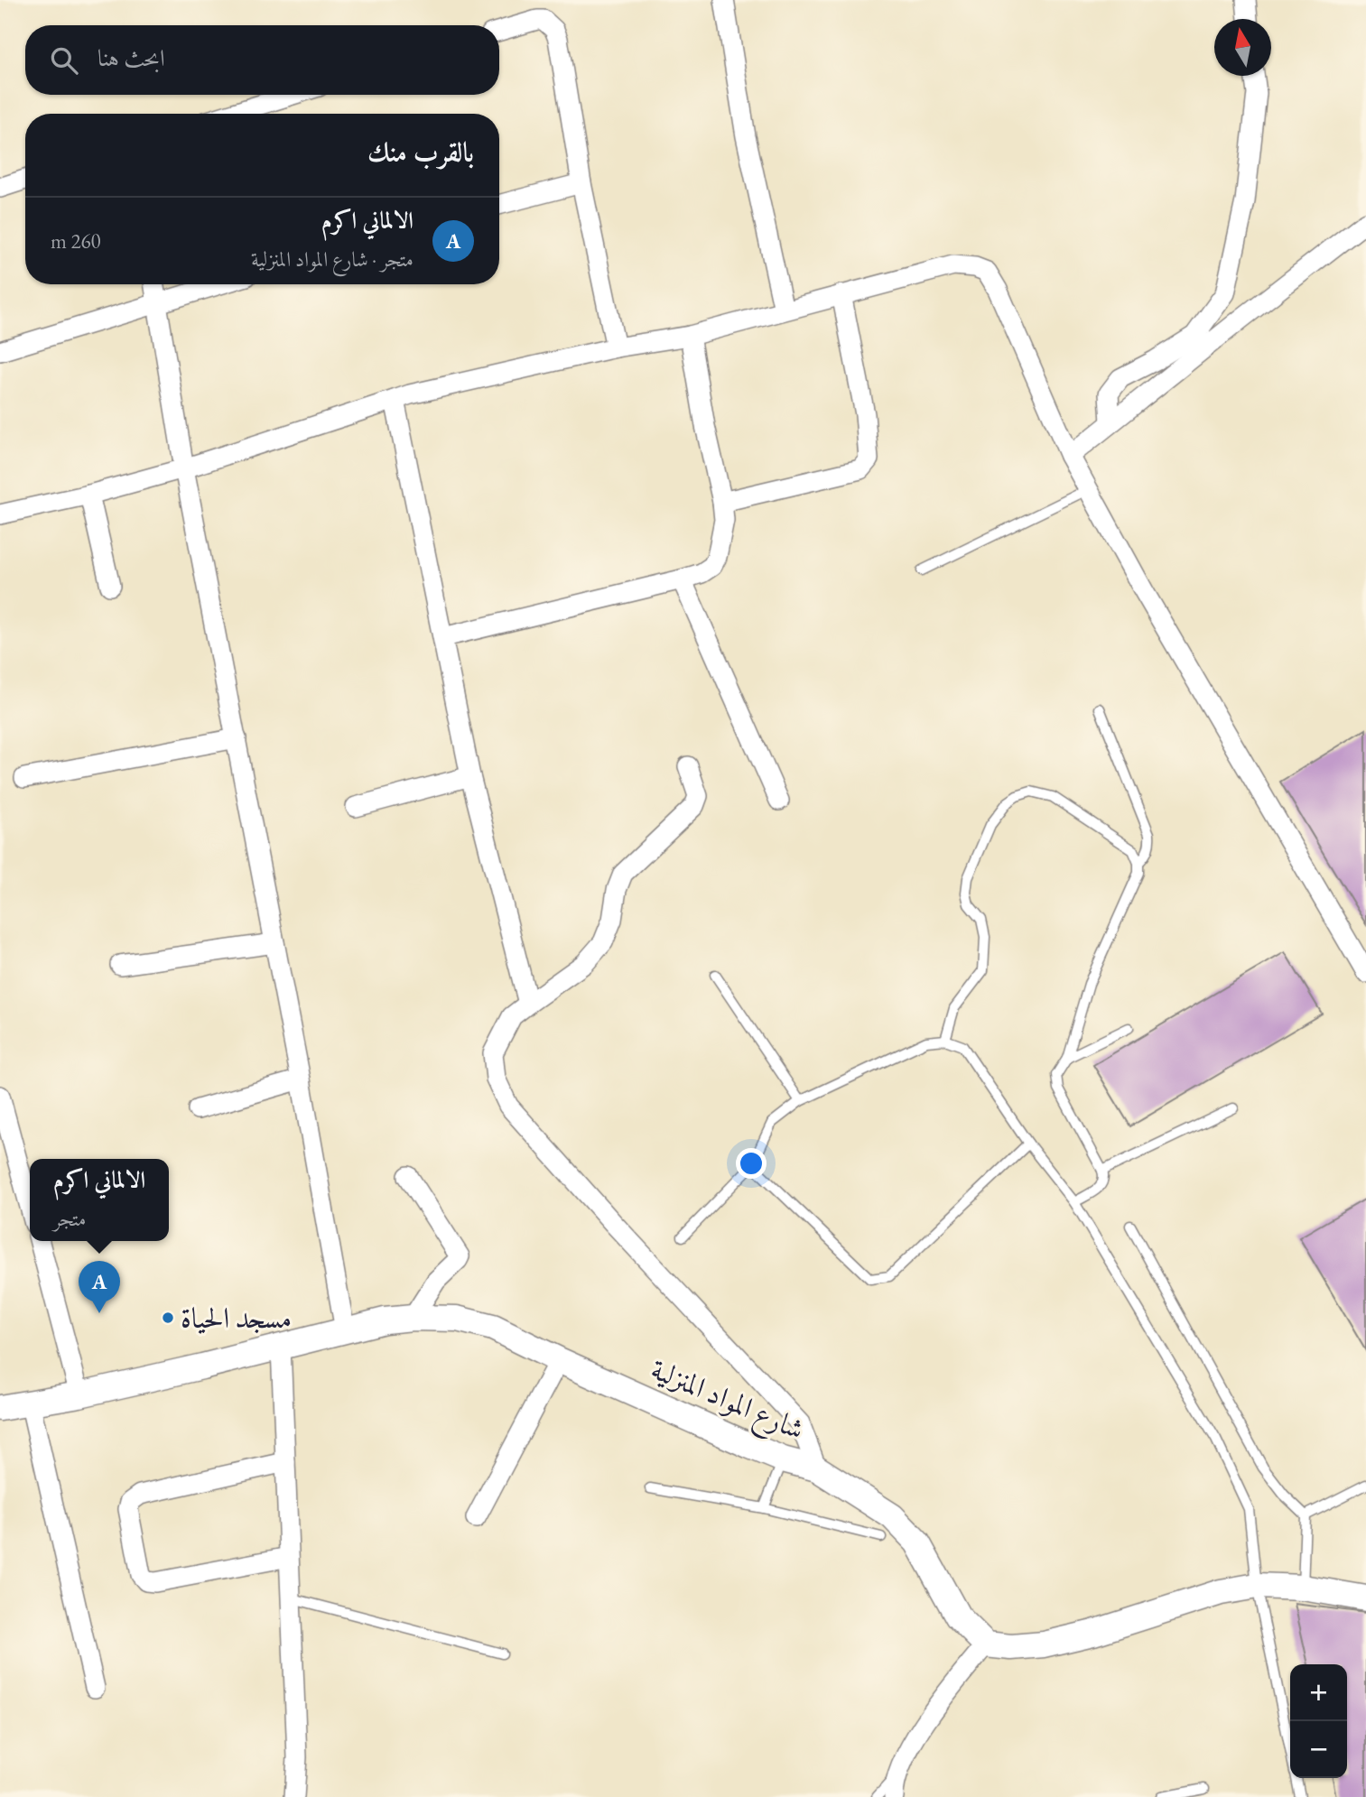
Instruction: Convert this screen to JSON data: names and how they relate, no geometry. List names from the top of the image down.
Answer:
{
  "streets": {
    "street": ["شارع المواد المنزلية"]
  },
  "places": ["مسجد الحياة"],
  "north": "top",
  "page": {
    "search": "ابحث هنا",
    "heading": "بالقرب منك",
    "list": [
      {
        "mark": "A",
        "name": "الالماني اكرم",
        "note": "متجر · شارع المواد المنزلية",
        "value": "260 m"
      }
    ],
    "popup": ["الالماني اكرم", "متجر"],
    "pins": "A",
    "map_buttons": ["+", "−"]
  }
}
